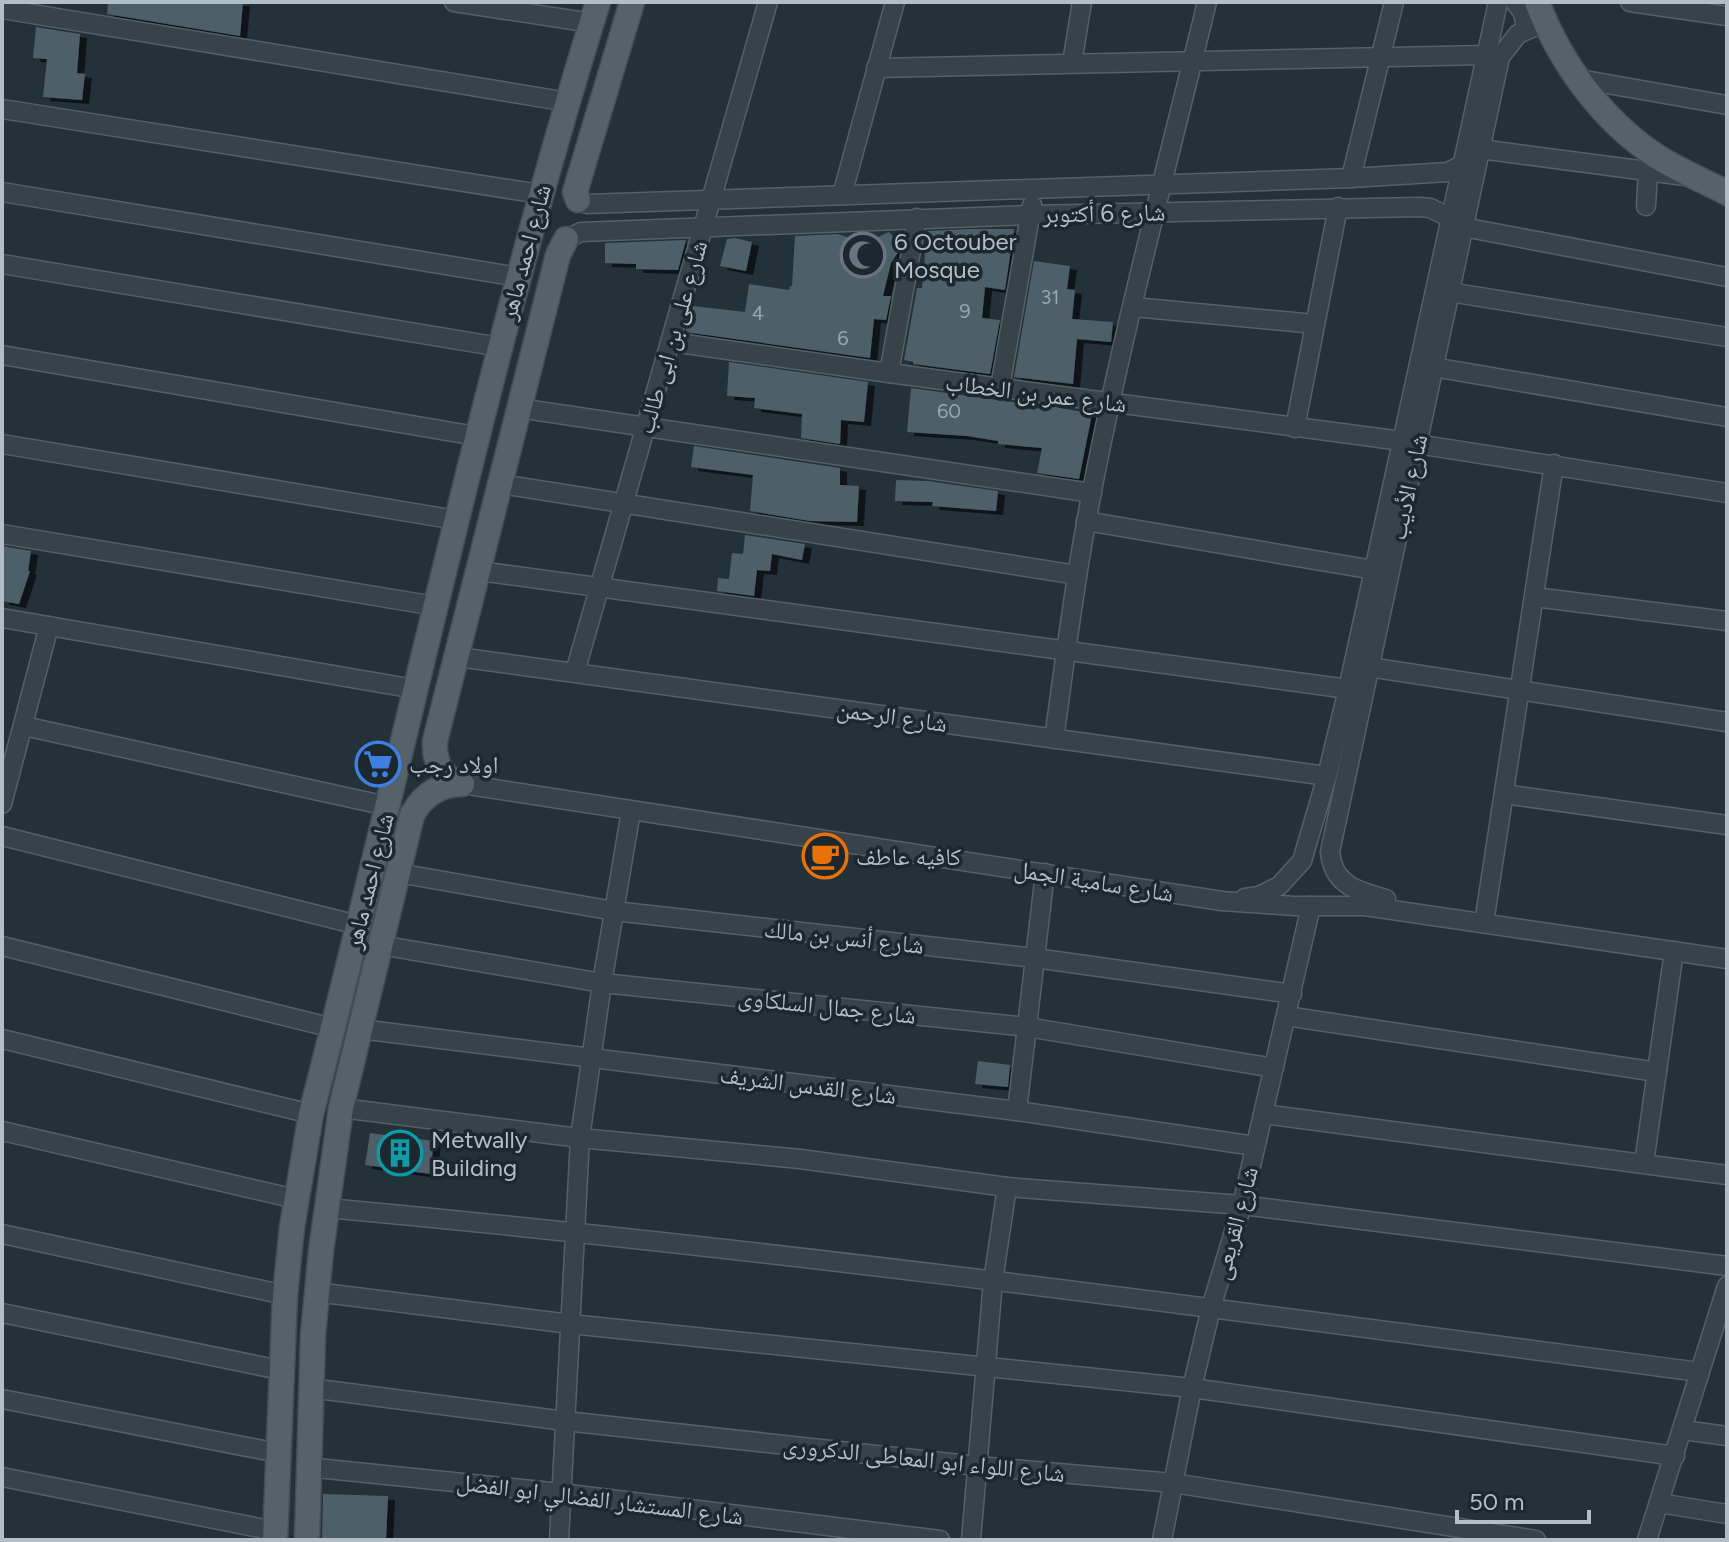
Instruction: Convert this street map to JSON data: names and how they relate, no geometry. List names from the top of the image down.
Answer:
{
  "streets": {
    "main road": ["شارع احمد ماهر"],
    "street": [
      "شارع 6 أكتوبر",
      "شارع على بن ابى طالب",
      "شارع عمر بن الخطاب",
      "شارع الأديب",
      "شارع الرحمن",
      "شارع سامية الجمل",
      "شارع أنس بن مالك",
      "شارع جمال السلكاوى",
      "شارع القدس الشريف",
      "شارع القريعى",
      "شارع اللواء ابو المعاطى الدكرورى",
      "شارع المستشار الفضالي ابو الفضل"
    ]
  },
  "crossings": [
    ["شارع 6 أكتوبر", "شارع احمد ماهر"],
    ["شارع 6 أكتوبر", "شارع على بن ابى طالب"],
    ["شارع 6 أكتوبر", "شارع الأديب"],
    ["شارع احمد ماهر", "شارع الرحمن"],
    ["شارع احمد ماهر", "شارع سامية الجمل"],
    ["شارع احمد ماهر", "شارع أنس بن مالك"],
    ["شارع احمد ماهر", "شارع جمال السلكاوى"],
    ["شارع احمد ماهر", "شارع القدس الشريف"],
    ["شارع احمد ماهر", "شارع اللواء ابو المعاطى الدكرورى"],
    ["شارع احمد ماهر", "شارع المستشار الفضالي ابو الفضل"],
    ["شارع على بن ابى طالب", "شارع عمر بن الخطاب"],
    ["شارع على بن ابى طالب", "شارع الرحمن"],
    ["شارع عمر بن الخطاب", "شارع الأديب"],
    ["شارع الأديب", "شارع الرحمن"],
    ["شارع الأديب", "شارع سامية الجمل"],
    ["شارع سامية الجمل", "شارع القريعى"],
    ["شارع أنس بن مالك", "شارع القريعى"],
    ["شارع جمال السلكاوى", "شارع القريعى"],
    ["شارع القدس الشريف", "شارع القريعى"],
    ["شارع القريعى", "شارع اللواء ابو المعاطى الدكرورى"]
  ],
  "places": {
    "mosque": ["6 Octouber Mosque"],
    "supermarket": ["اولاد رجب"],
    "cafe": ["كافيه عاطف"],
    "building": ["Metwally Building"]
  },
  "house_numbers": [
    "31",
    "9",
    "4",
    "6",
    "60"
  ],
  "scale_bar": "50 m"
}
